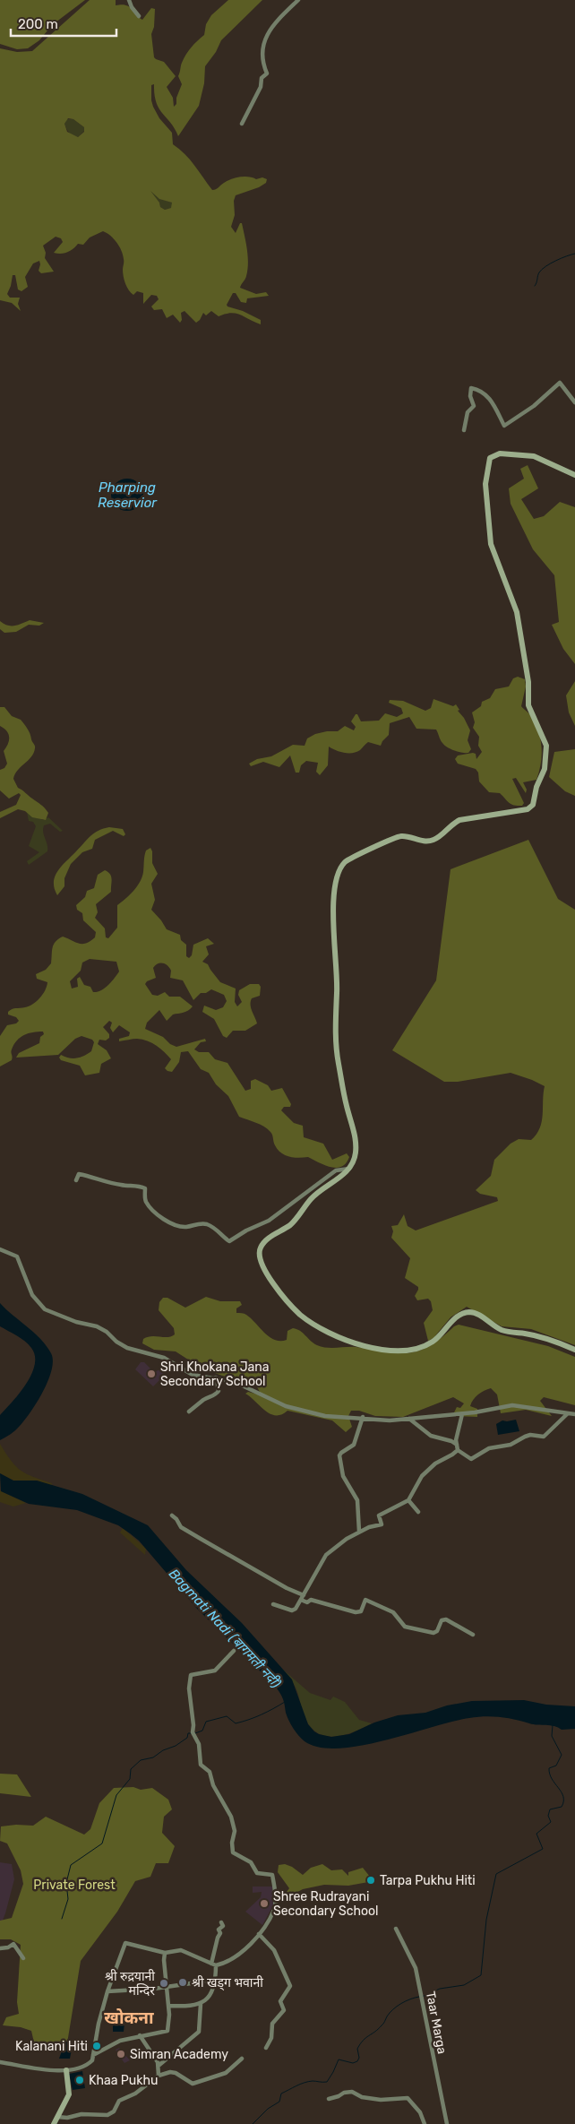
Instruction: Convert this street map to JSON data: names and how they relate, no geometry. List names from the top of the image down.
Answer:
{
  "streets": {
    "street": ["Taar Marga"]
  },
  "districts": ["खोकना"],
  "water": ["Pharping Reservior", "Bagmati Nadi (बागमती नदी)"],
  "parks": ["Private Forest"],
  "places": [
    "Shri Khokana Jana Secondary School",
    "Tarpa Pukhu Hiti",
    "Shree Rudrayani Secondary School",
    "श्री खड्ग भवानी",
    "श्री रुद्रयानी मन्दिर",
    "Kalanani Hiti",
    "Simran Academy",
    "Khaa Pukhu"
  ],
  "scale_bar": "200 m"
}
